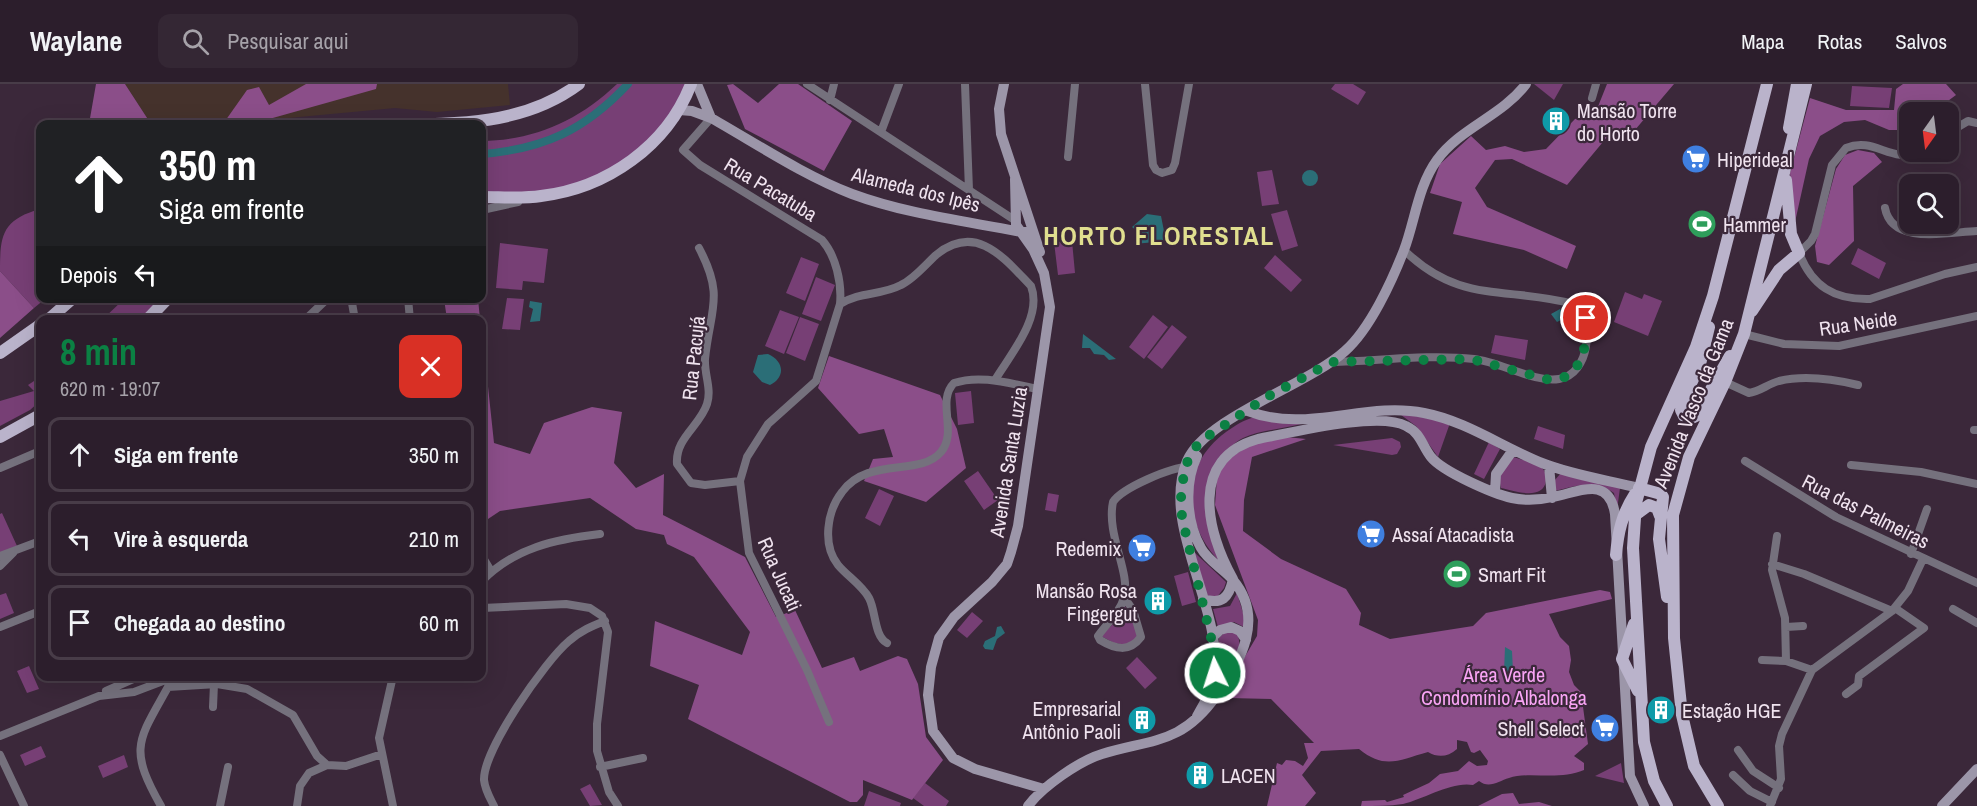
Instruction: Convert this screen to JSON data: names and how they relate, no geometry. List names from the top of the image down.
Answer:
{
  "streets": {
    "main road": ["Avenida Vasco da Gama"],
    "street": [
      "Rua Pacatuba",
      "Alameda dos Ipês",
      "Rua Neide",
      "Rua Pacujá",
      "Avenida Santa Luzia",
      "Rua das Palmeiras",
      "Rua Jucati"
    ]
  },
  "crossings": [
    ["Rua Pacatuba", "Alameda dos Ipês"],
    ["Rua Pacatuba", "Rua Jucati"],
    ["Alameda dos Ipês", "Avenida Santa Luzia"],
    ["Rua Neide", "Avenida Vasco da Gama"],
    ["Rua Pacujá", "Rua Jucati"]
  ],
  "districts": ["HORTO FLORESTAL"],
  "parks": ["Área Verde Condomínio Albalonga"],
  "places": {
    "building": [
      "Mansão Torre do Horto",
      "Mansão Rosa Fingergut",
      "Estação HGE",
      "Empresarial Antônio Paoli",
      "LACEN"
    ],
    "supermarket": [
      "Hiperideal",
      "Assaí Atacadista",
      "Redemix",
      "Shell Select"
    ],
    "sports": ["Hammer", "Smart Fit"]
  },
  "north": "bottom",
  "page": {
    "header": "Waylane",
    "search": "Pesquisar aqui",
    "nav": ["Mapa", "Rotas", "Salvos"],
    "turn": ["350 m", "Siga em frente"],
    "then": "Depois",
    "heading": ["8 min", "620 m · 19:07"],
    "list": [
      {
        "name": "Siga em frente",
        "value": "350 m"
      },
      {
        "name": "Vire à esquerda",
        "value": "210 m"
      },
      {
        "name": "Chegada ao destino",
        "value": "60 m"
      }
    ]
  }
}
